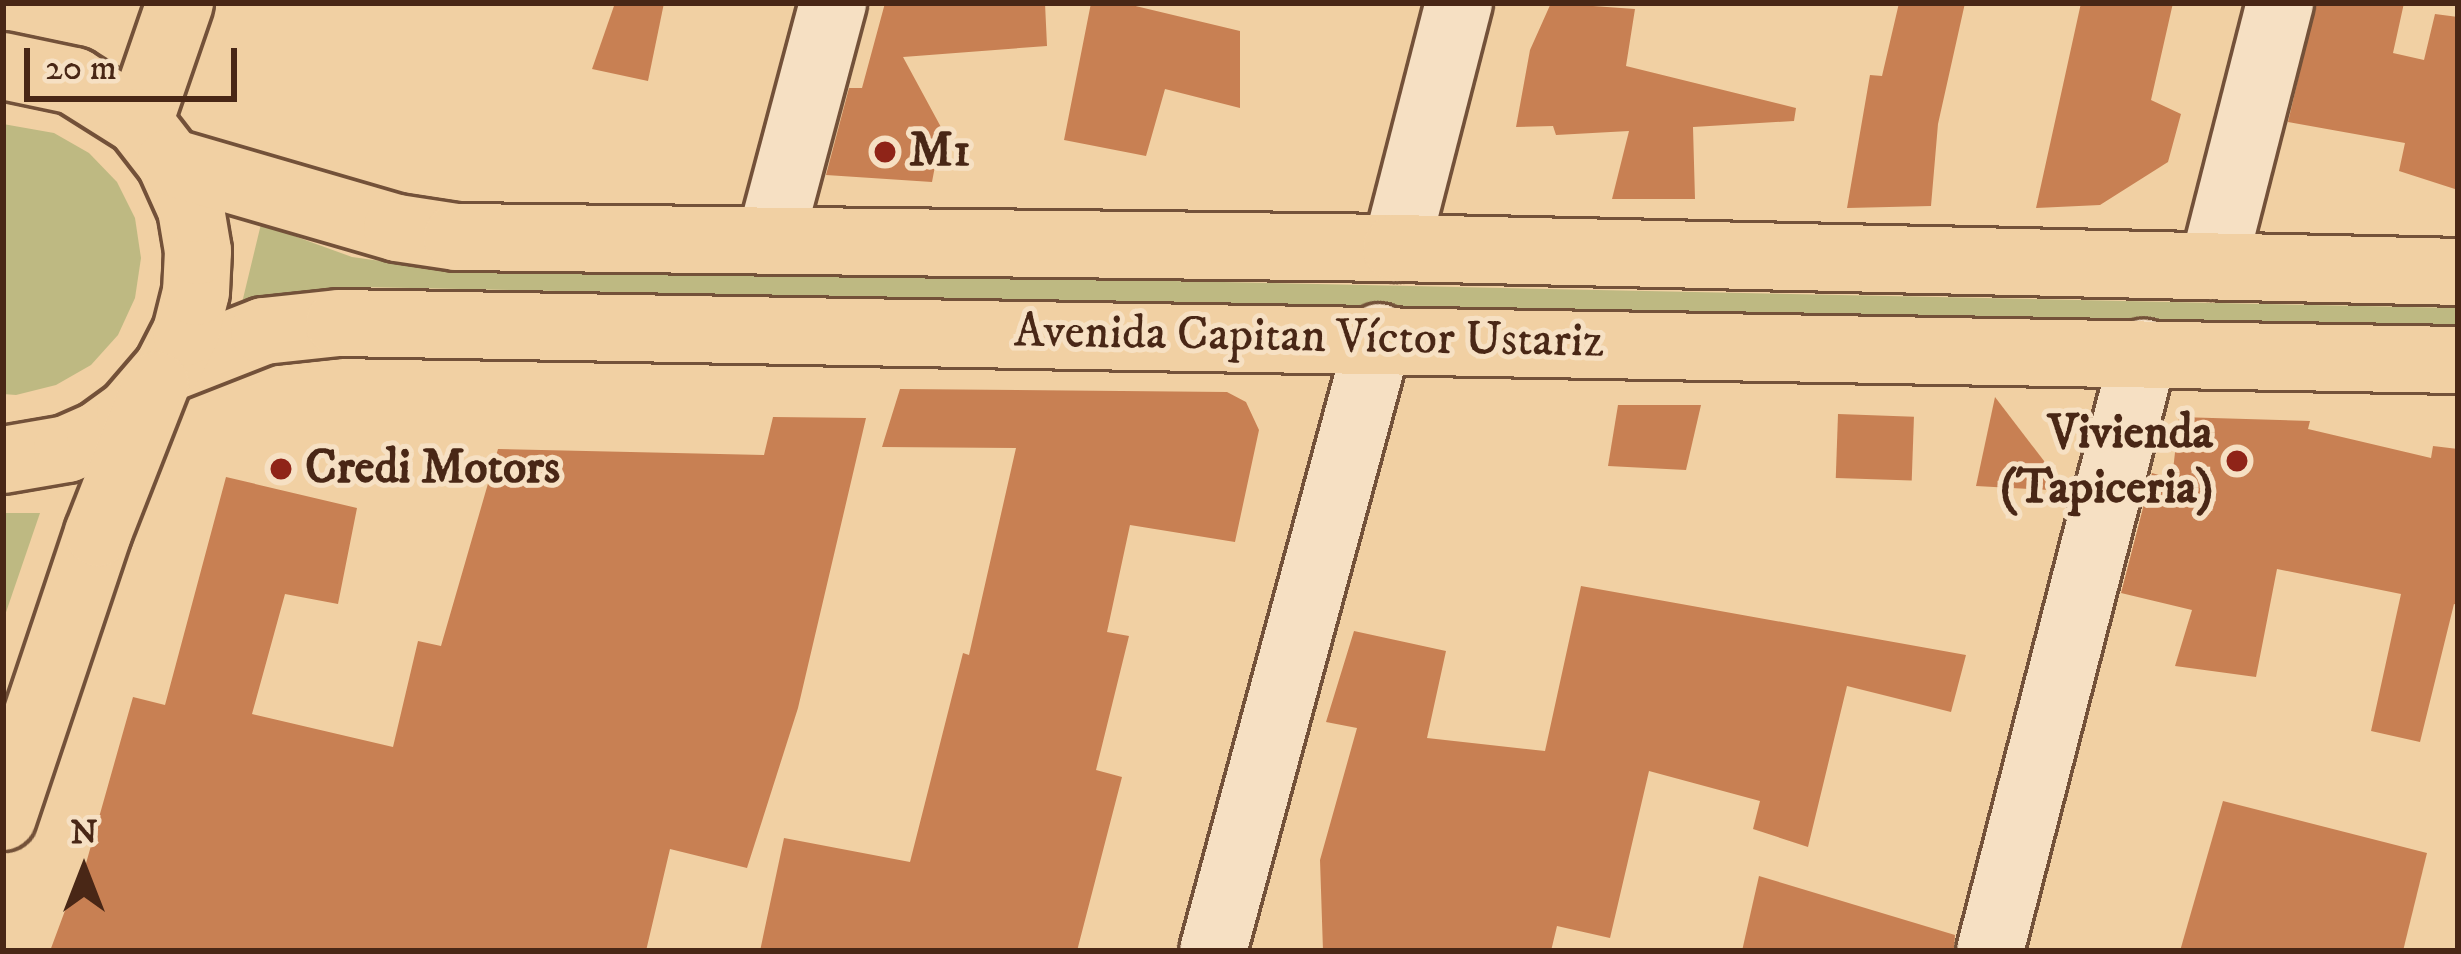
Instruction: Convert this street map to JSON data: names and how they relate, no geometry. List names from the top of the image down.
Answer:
{
  "streets": {
    "main road": ["Avenida Capitan Víctor Ustariz"]
  },
  "places": ["M1", "Vivienda (Tapiceria)", "Credi Motors"],
  "scale_bar": "20 m",
  "north": "top"
}
